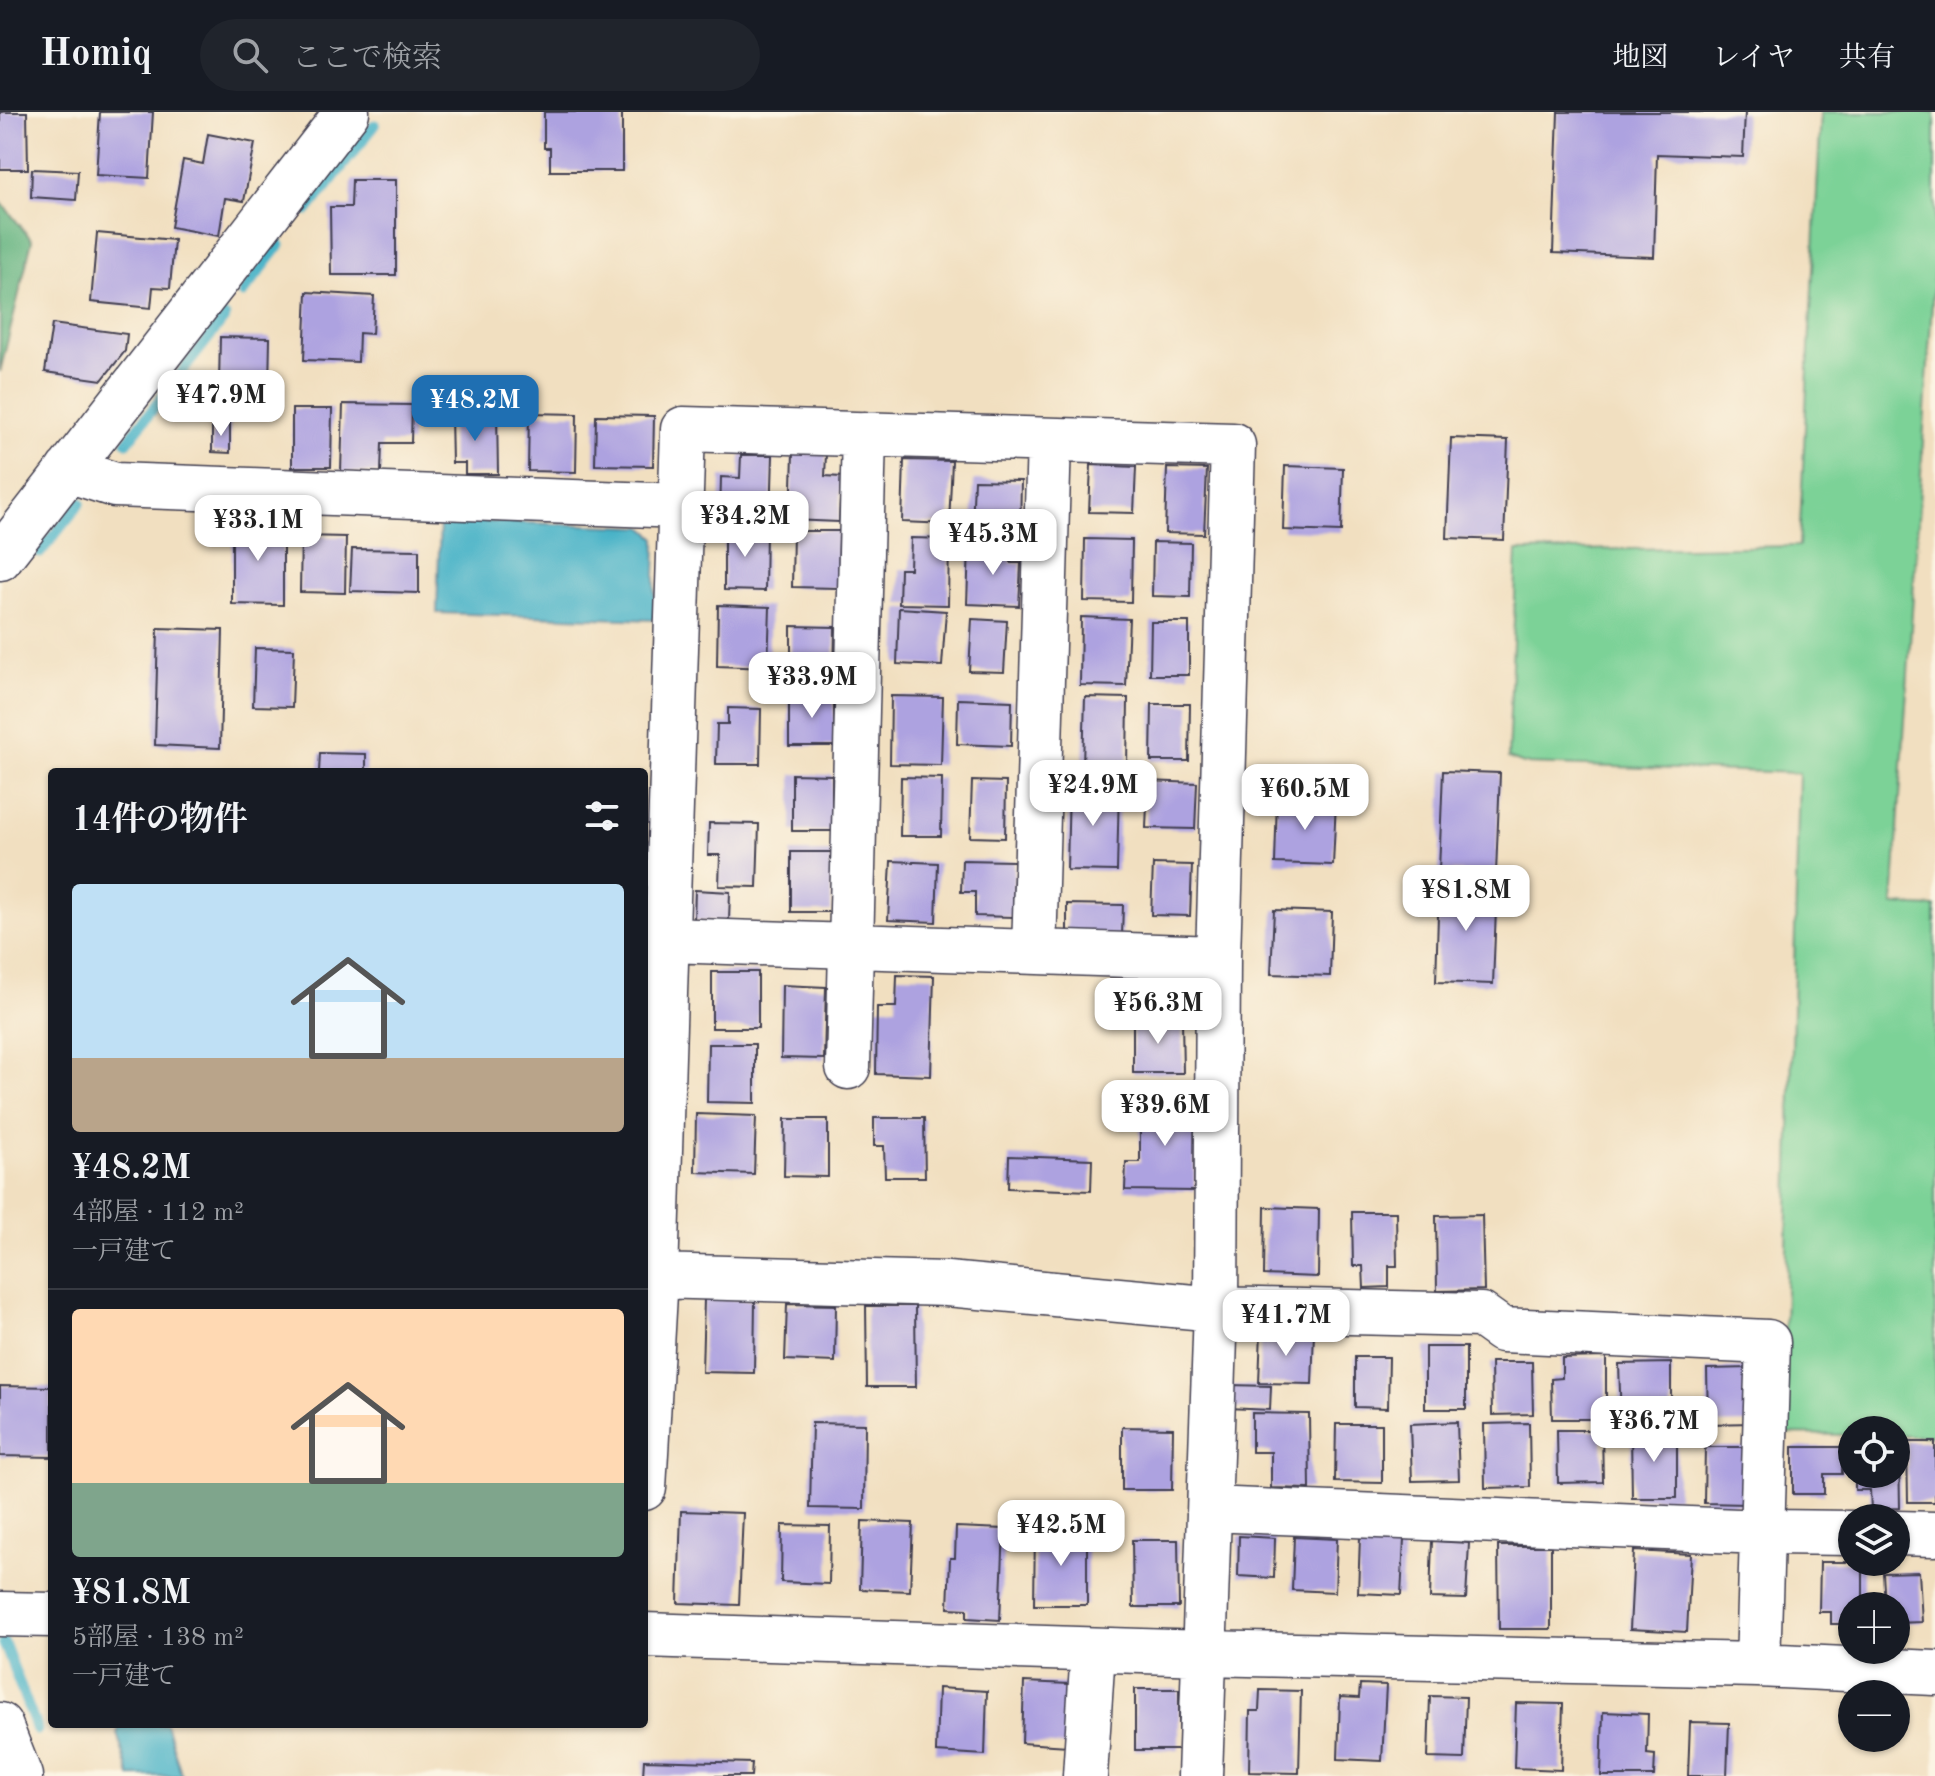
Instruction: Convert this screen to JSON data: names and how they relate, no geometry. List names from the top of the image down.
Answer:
{
  "page": {
    "header": "Homiq",
    "search": "ここで検索",
    "nav": ["地図", "レイヤ", "共有"],
    "price": [
      "¥47.9M",
      "¥48.2M",
      "¥34.2M",
      "¥33.1M",
      "¥45.3M",
      "¥33.9M",
      "¥24.9M",
      "¥60.5M",
      "¥81.8M",
      "¥56.3M",
      "¥39.6M",
      "¥41.7M",
      "¥36.7M",
      "¥42.5M"
    ],
    "heading": "14件の物件",
    "list": [
      {
        "name": "¥48.2M",
        "note": "4部屋 · 112 m² · 一戸建て"
      },
      {
        "name": "¥81.8M",
        "note": "5部屋 · 138 m² · 一戸建て"
      }
    ],
    "map_buttons": ["+", "−"]
  }
}
